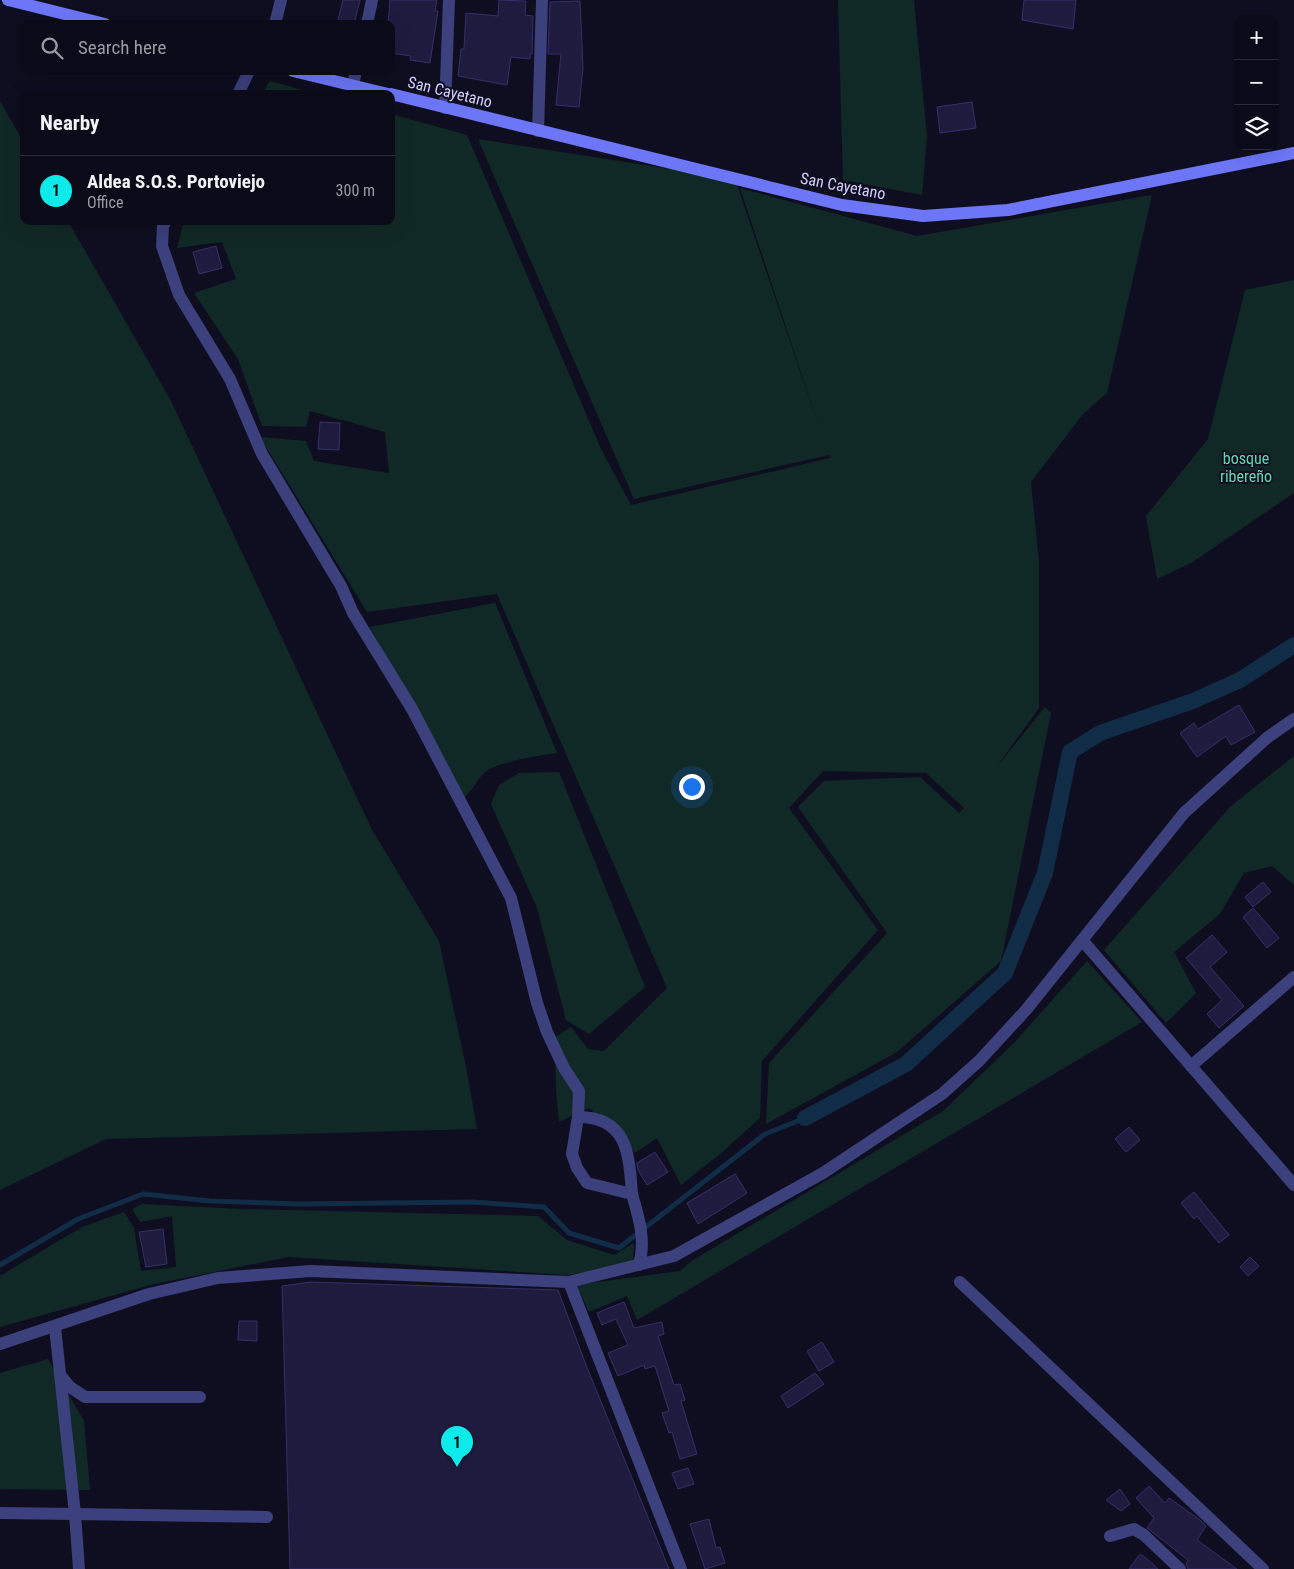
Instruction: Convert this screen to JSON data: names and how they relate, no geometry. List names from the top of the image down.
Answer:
{
  "streets": {
    "main road": ["San Cayetano"]
  },
  "parks": ["bosque ribereño"],
  "page": {
    "map_buttons": ["+", "−"],
    "search": "Search here",
    "heading": "Nearby",
    "list": [
      {
        "mark": "1",
        "name": "Aldea S.O.S. Portoviejo",
        "note": "Office",
        "value": "300 m"
      }
    ],
    "pins": "1"
  }
}
